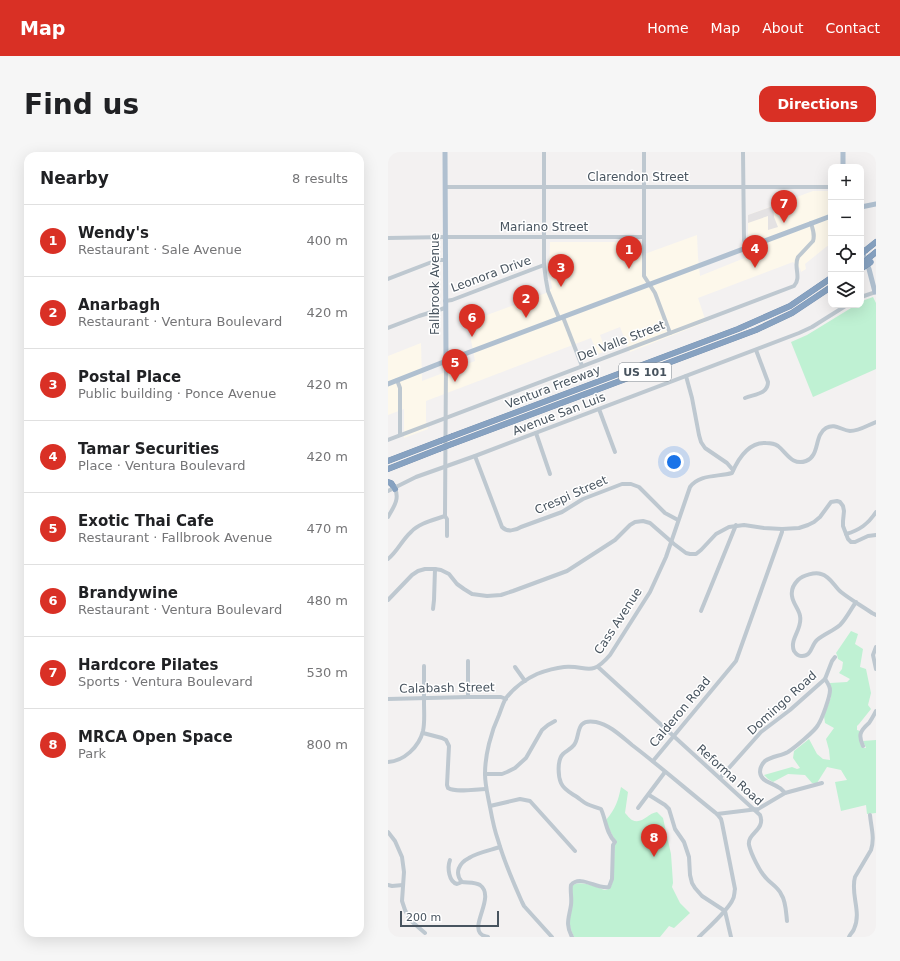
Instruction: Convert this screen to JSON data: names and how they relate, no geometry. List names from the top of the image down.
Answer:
{
  "streets": {
    "highway": ["US 101", "Ventura Freeway"],
    "main road": ["Fallbrook Avenue"],
    "street": [
      "Clarendon Street",
      "Mariano Street",
      "Leonora Drive",
      "Del Valle Street",
      "Avenue San Luis",
      "Crespi Street",
      "Cass Avenue",
      "Calabash Street",
      "Domingo Road",
      "Calderon Road",
      "Reforma Road"
    ]
  },
  "crossings": [
    ["Clarendon Street", "Fallbrook Avenue"],
    ["Mariano Street", "Fallbrook Avenue"],
    ["Leonora Drive", "Fallbrook Avenue"],
    ["Fallbrook Avenue", "Del Valle Street"],
    ["Fallbrook Avenue", "Avenue San Luis"],
    ["Avenue San Luis", "Crespi Street"],
    ["Crespi Street", "Cass Avenue"],
    ["Cass Avenue", "Calabash Street"],
    ["Cass Avenue", "Reforma Road"],
    ["Domingo Road", "Reforma Road"],
    ["Calderon Road", "Reforma Road"]
  ],
  "scale_bar": "200 m",
  "page": {
    "header": "Map",
    "nav": [
      "Home",
      "Map",
      "About",
      "Contact"
    ],
    "buttons": "Directions",
    "title": "Find us",
    "heading": ["Nearby", "8 results"],
    "map_buttons": ["+", "−"],
    "pins": [
      "7",
      "4",
      "1",
      "3",
      "2",
      "6",
      "5",
      "8"
    ],
    "list": [
      {
        "mark": "1",
        "name": "Wendy's",
        "note": "Restaurant · Sale Avenue",
        "value": "400 m"
      },
      {
        "mark": "2",
        "name": "Anarbagh",
        "note": "Restaurant · Ventura Boulevard",
        "value": "420 m"
      },
      {
        "mark": "3",
        "name": "Postal Place",
        "note": "Public building · Ponce Avenue",
        "value": "420 m"
      },
      {
        "mark": "4",
        "name": "Tamar Securities",
        "note": "Place · Ventura Boulevard",
        "value": "420 m"
      },
      {
        "mark": "5",
        "name": "Exotic Thai Cafe",
        "note": "Restaurant · Fallbrook Avenue",
        "value": "470 m"
      },
      {
        "mark": "6",
        "name": "Brandywine",
        "note": "Restaurant · Ventura Boulevard",
        "value": "480 m"
      },
      {
        "mark": "7",
        "name": "Hardcore Pilates",
        "note": "Sports · Ventura Boulevard",
        "value": "530 m"
      },
      {
        "mark": "8",
        "name": "MRCA Open Space",
        "note": "Park",
        "value": "800 m"
      }
    ],
    "scale": "200 m"
  }
}
